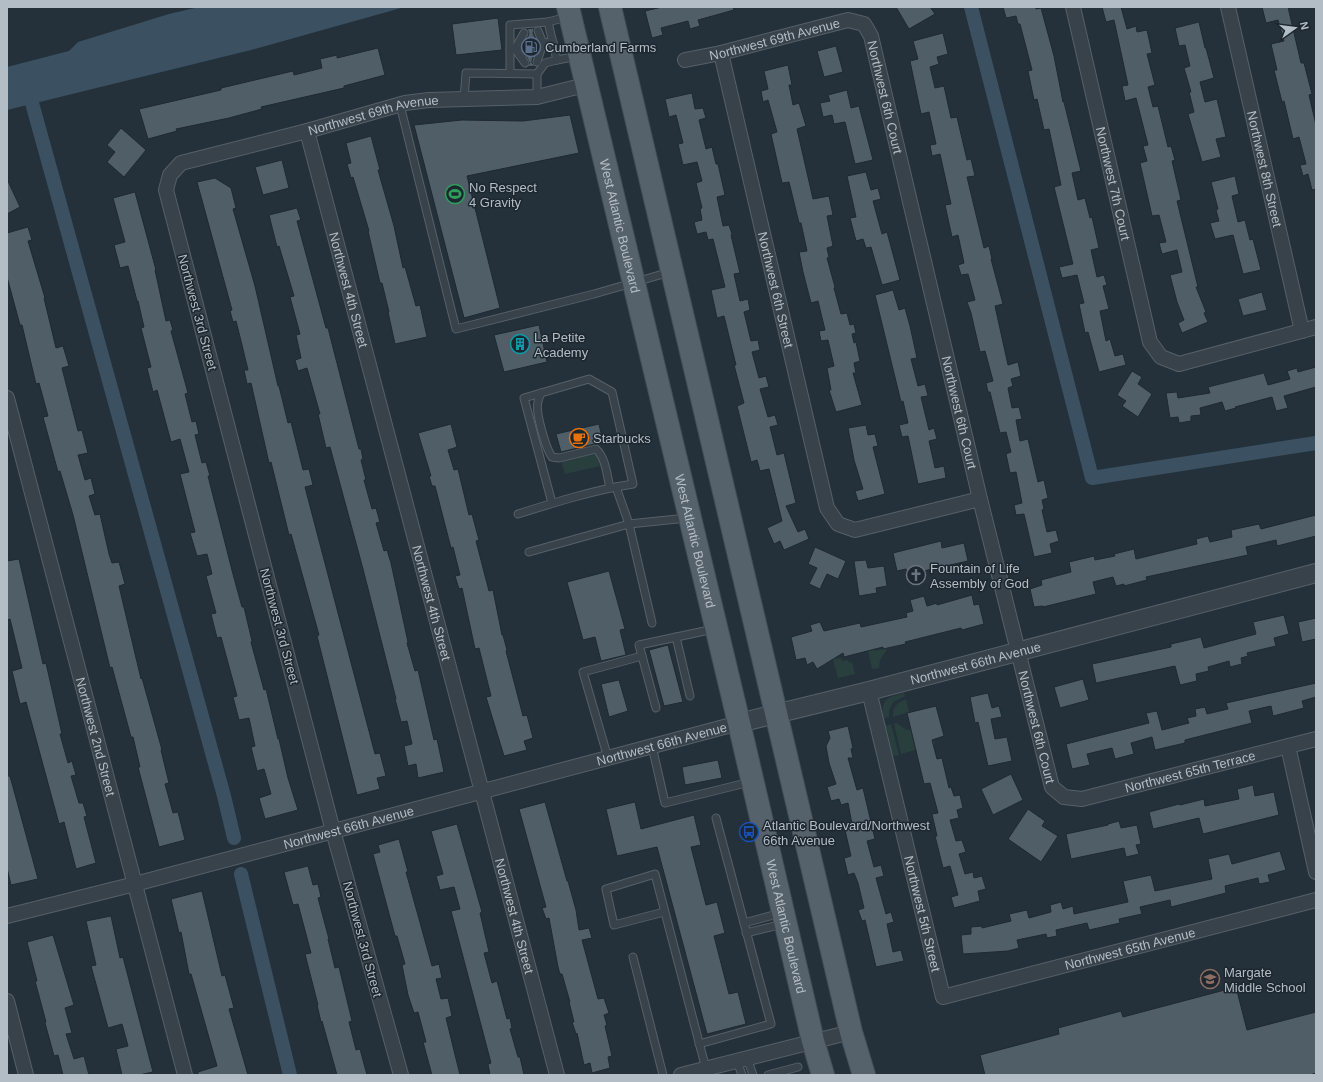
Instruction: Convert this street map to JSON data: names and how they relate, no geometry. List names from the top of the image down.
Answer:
{
  "streets": {
    "main road": ["West Atlantic Boulevard"],
    "street": [
      "Northwest 69th Avenue",
      "Northwest 6th Court",
      "Northwest 8th Street",
      "Northwest 7th Court",
      "Northwest 4th Street",
      "Northwest 6th Street",
      "Northwest 3rd Street",
      "Northwest 66th Avenue",
      "Northwest 2nd Street",
      "Northwest 65th Terrace",
      "Northwest 5th Street",
      "Northwest 65th Avenue"
    ]
  },
  "crossings": [
    ["Northwest 69th Avenue", "Northwest 6th Court"],
    ["Northwest 69th Avenue", "West Atlantic Boulevard"],
    ["Northwest 69th Avenue", "Northwest 4th Street"],
    ["Northwest 69th Avenue", "Northwest 6th Street"],
    ["Northwest 69th Avenue", "Northwest 3rd Street"],
    ["Northwest 6th Court", "Northwest 6th Street"],
    ["Northwest 6th Court", "Northwest 66th Avenue"],
    ["Northwest 6th Court", "Northwest 65th Terrace"],
    ["Northwest 8th Street", "Northwest 7th Court"],
    ["West Atlantic Boulevard", "Northwest 66th Avenue"],
    ["Northwest 4th Street", "Northwest 66th Avenue"],
    ["Northwest 3rd Street", "Northwest 66th Avenue"],
    ["Northwest 66th Avenue", "Northwest 2nd Street"],
    ["Northwest 66th Avenue", "Northwest 5th Street"],
    ["Northwest 5th Street", "Northwest 65th Avenue"]
  ],
  "places": {
    "fuel station": ["Cumberland Farms"],
    "sports": ["No Respect 4 Gravity"],
    "building": ["La Petite Academy"],
    "cafe": ["Starbucks"],
    "church": ["Fountain of Life Assembly of God"],
    "bus stop": ["Atlantic Boulevard/Northwest 66th Avenue"],
    "school or university": ["Margate Middle School"]
  },
  "north": "right"
}
